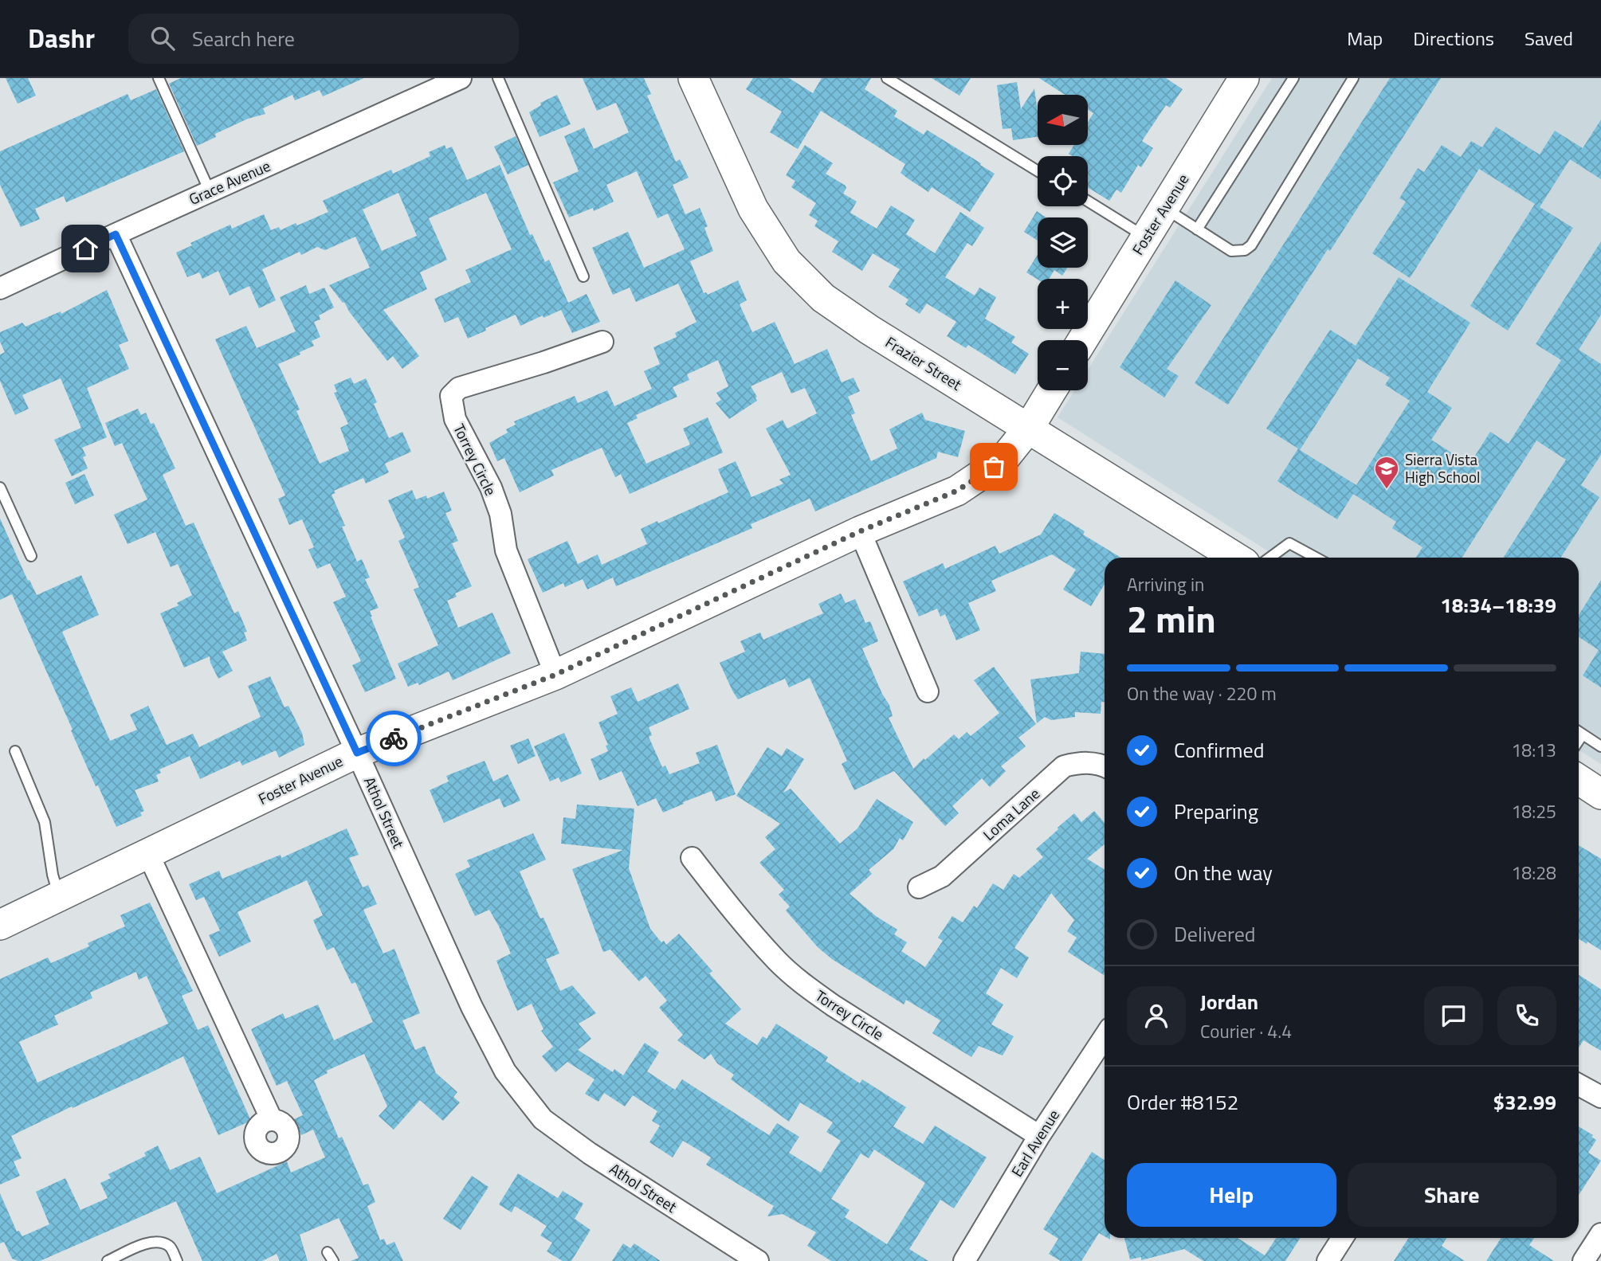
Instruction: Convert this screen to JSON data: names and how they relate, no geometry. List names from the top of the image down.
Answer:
{
  "streets": {
    "street": [
      "Grace Avenue",
      "Foster Avenue",
      "Frazier Street",
      "Torrey Circle",
      "Athol Street",
      "Loma Lane",
      "Earl Avenue"
    ]
  },
  "crossings": [
    ["Grace Avenue", "Athol Street"],
    ["Foster Avenue", "Frazier Street"],
    ["Foster Avenue", "Torrey Circle"],
    ["Foster Avenue", "Athol Street"],
    ["Torrey Circle", "Earl Avenue"]
  ],
  "places": {
    "school or university": ["Sierra Vista High School"]
  },
  "north": "left",
  "page": {
    "header": "Dashr",
    "search": "Search here",
    "nav": ["Map", "Directions", "Saved"],
    "map_buttons": ["+", "−"],
    "heading": ["2 min", "Arriving in", "18:34–18:39"],
    "panel": [
      "Jordan",
      "Courier · 4.4",
      "Order #8152",
      "$32.99"
    ],
    "bar": "On the way · 220 m",
    "list": [
      ["Confirmed", "18:13"],
      ["Preparing", "18:25"],
      ["On the way", "18:28"],
      "Delivered"
    ],
    "buttons": ["Help", "Share"]
  }
}
